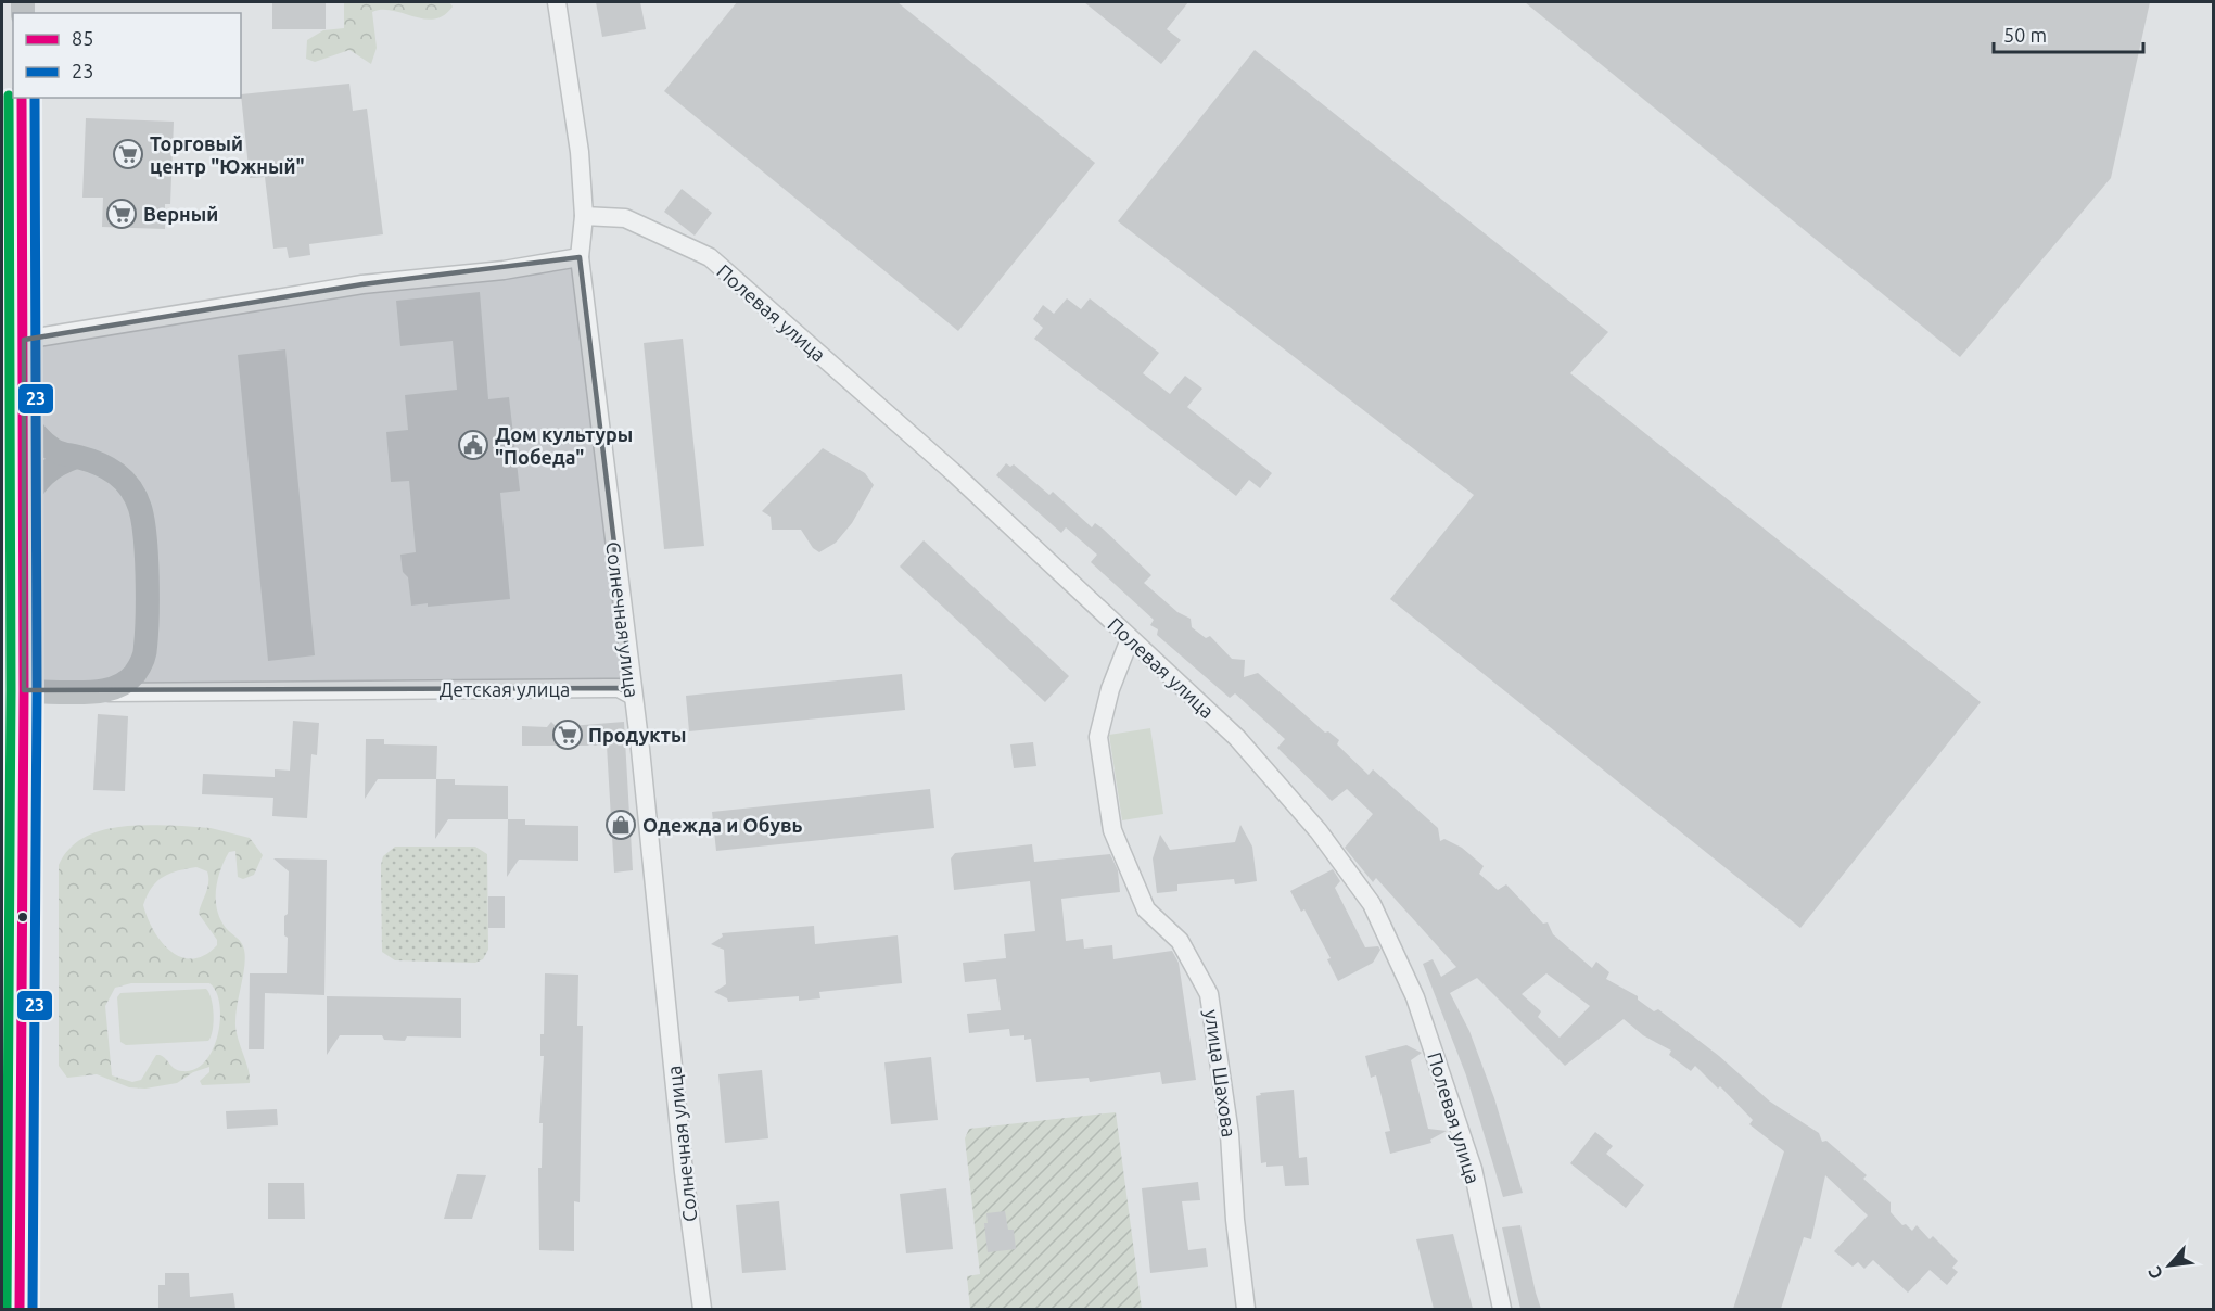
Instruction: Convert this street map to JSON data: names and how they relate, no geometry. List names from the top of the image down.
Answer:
{
  "streets": {
    "street": [
      "Полевая улица",
      "Солнечная улица",
      "Детская улица",
      "улица Шахова"
    ]
  },
  "crossings": [
    ["Полевая улица", "Солнечная улица"],
    ["Полевая улица", "улица Шахова"],
    ["Солнечная улица", "Детская улица"]
  ],
  "places": {
    "supermarket": ["Торговый центр \"Южный\"", "Верный", "Продукты"],
    "public building": ["Дом культуры \"Победа\""],
    "shop": ["Одежда и Обувь"]
  },
  "lines": ["transit line 85", "transit line 23"],
  "legend": ["85", "23"],
  "scale_bar": "50 m",
  "north": "bottom left"
}
